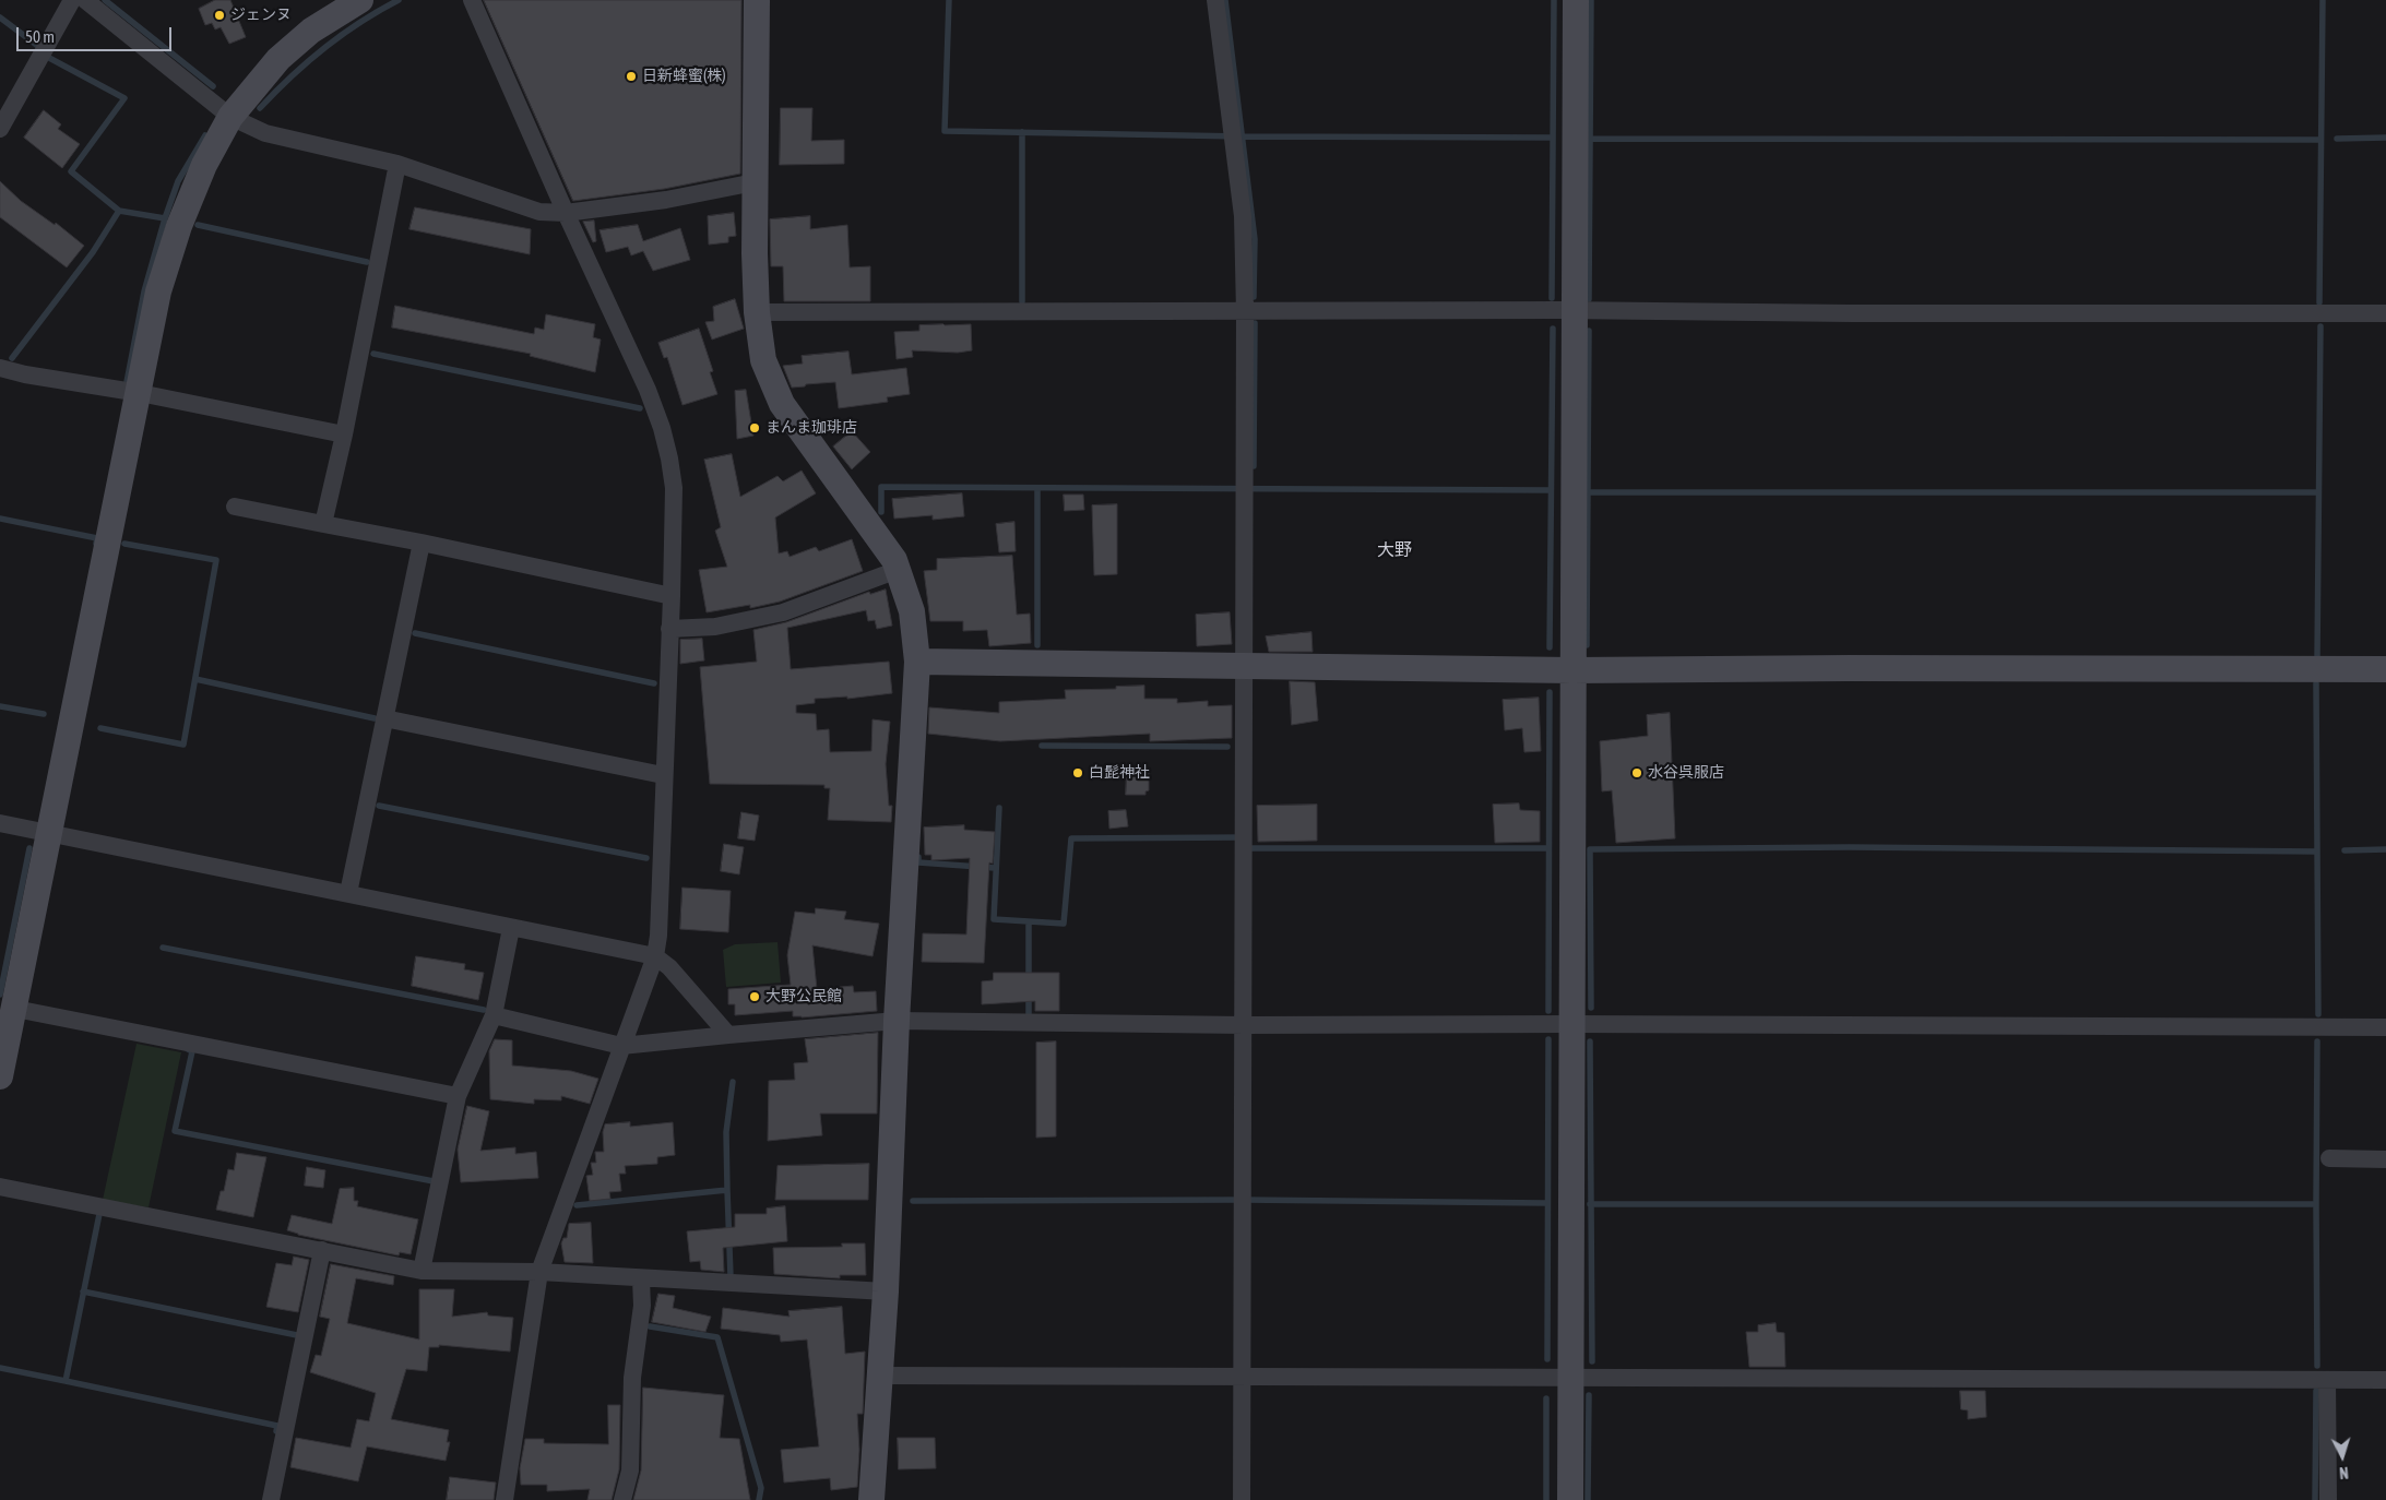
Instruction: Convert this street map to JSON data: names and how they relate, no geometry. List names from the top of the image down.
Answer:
{
  "districts": ["大野"],
  "places": [
    "ジェンヌ",
    "日新蜂蜜(株)",
    "まんま珈琲店",
    "白髭神社",
    "水谷呉服店",
    "大野公民館"
  ],
  "scale_bar": "50 m",
  "north": "bottom"
}
